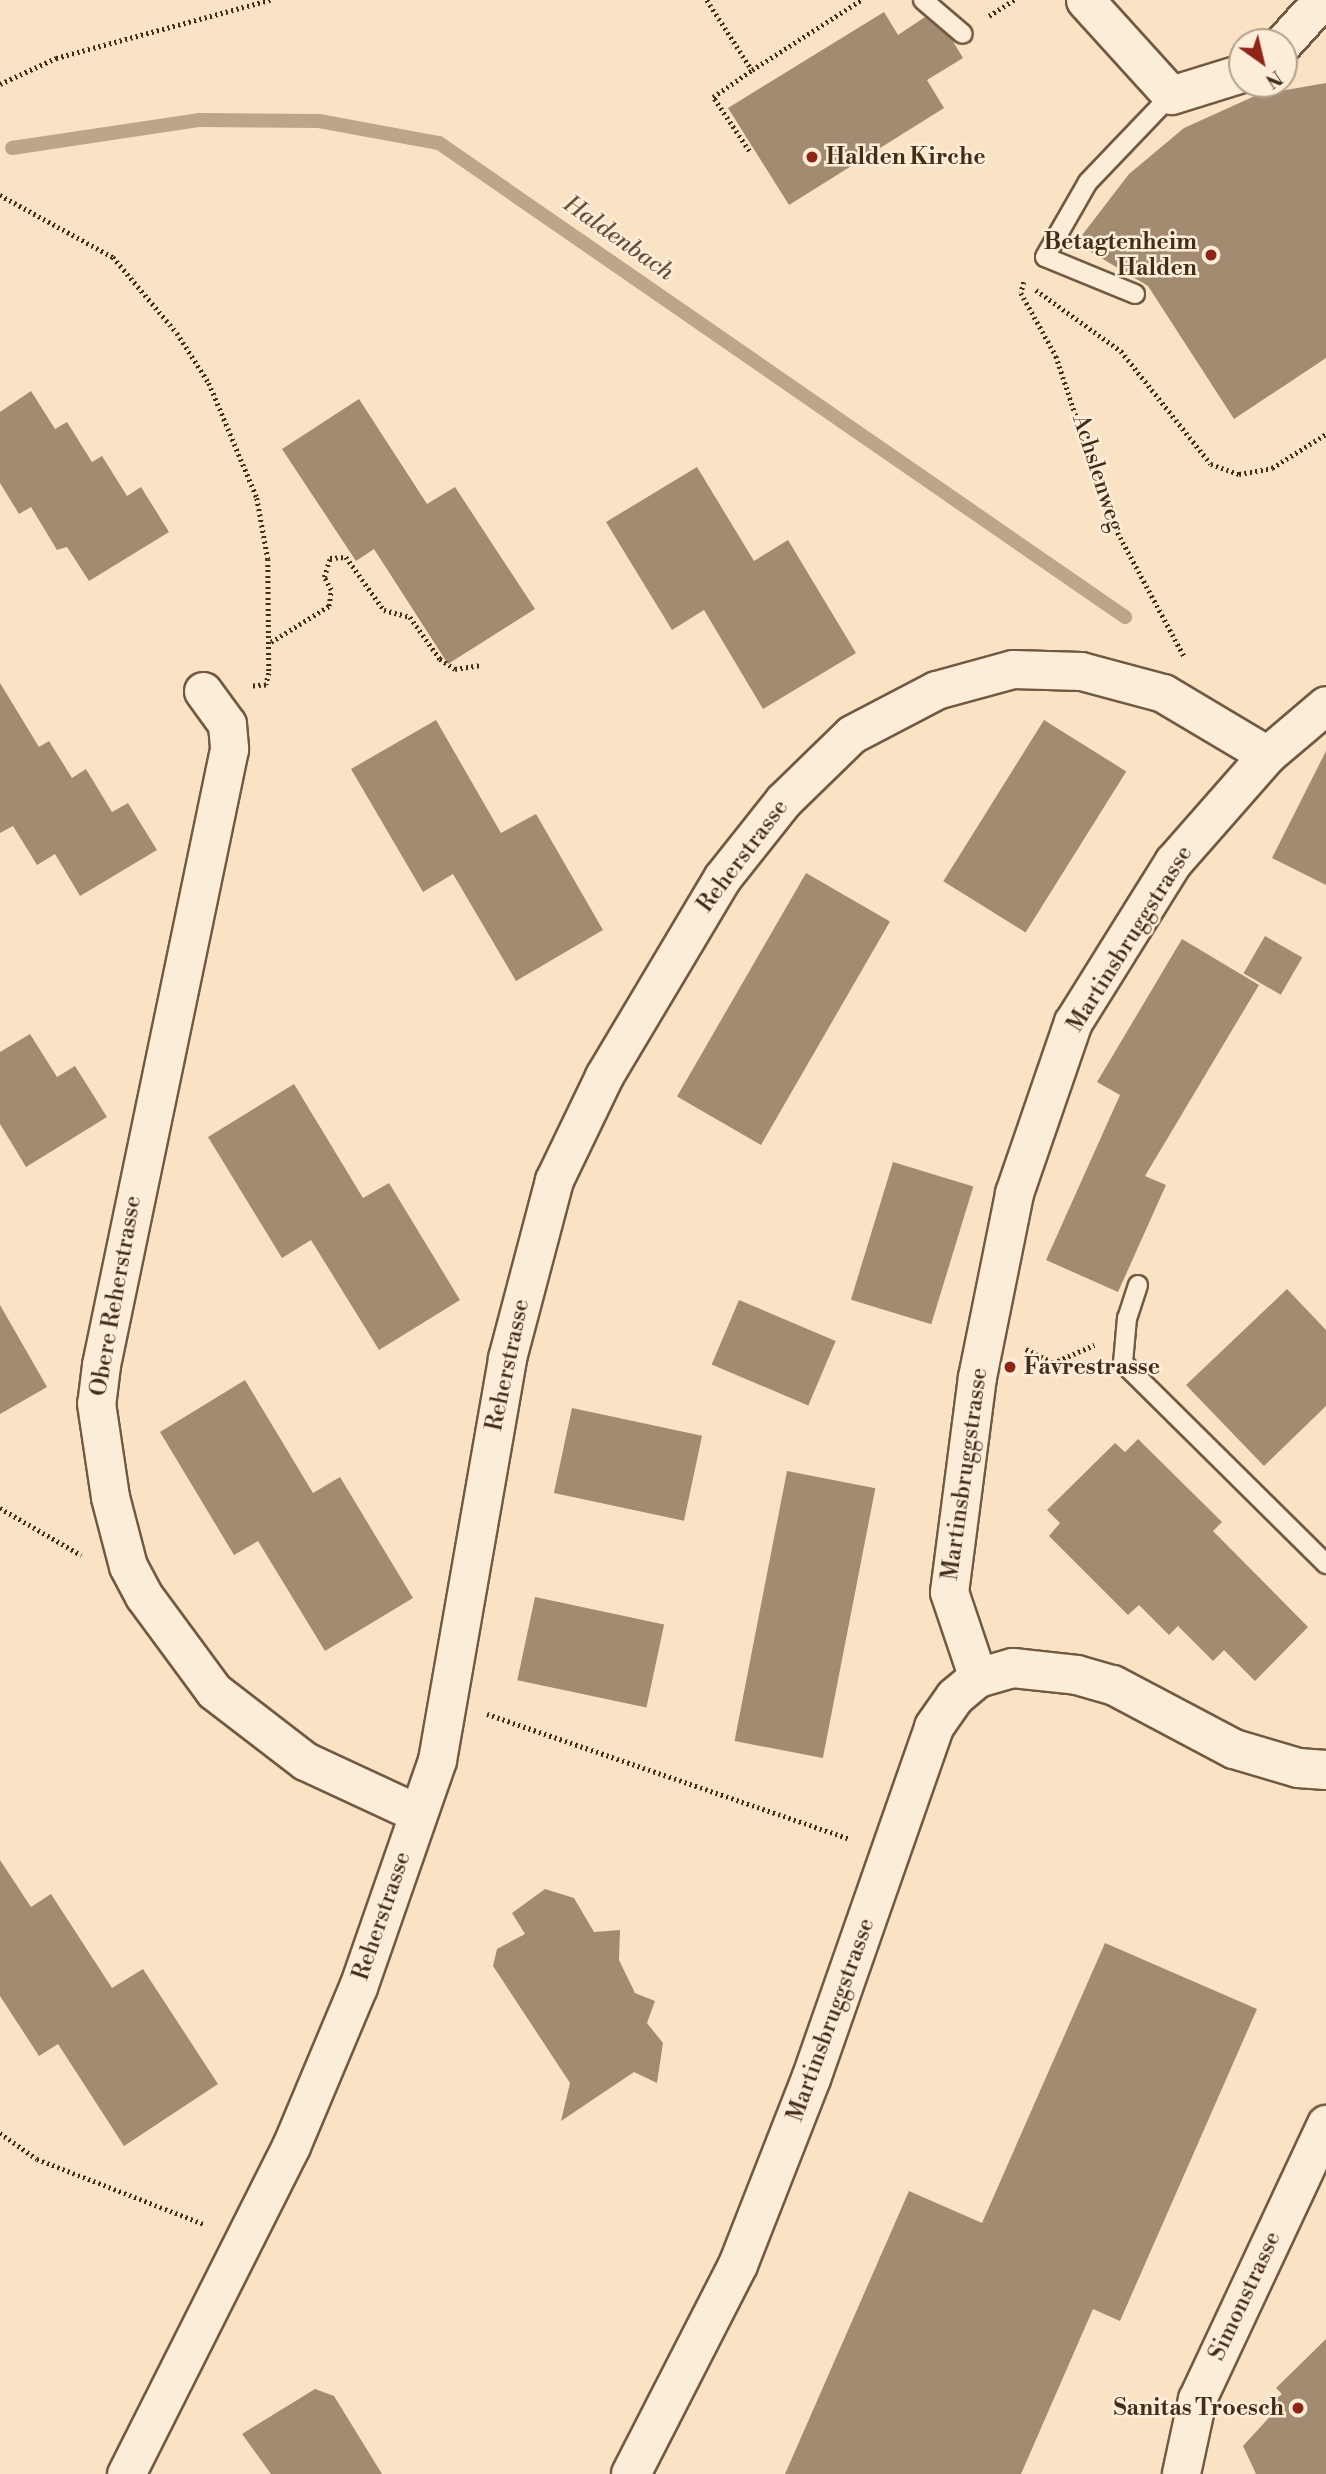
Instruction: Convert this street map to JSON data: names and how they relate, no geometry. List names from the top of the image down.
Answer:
{
  "streets": {
    "street": [
      "Reherstrasse",
      "Martinsbruggstrasse",
      "Obere Reherstrasse",
      "Simonstrasse"
    ],
    "path": ["Achslenweg"]
  },
  "crossings": [
    ["Reherstrasse", "Martinsbruggstrasse"],
    ["Reherstrasse", "Obere Reherstrasse"]
  ],
  "water": ["Haldenbach"],
  "places": [
    "Halden Kirche",
    "Betagtenheim Halden",
    "Favrestrasse",
    "Sanitas Troesch"
  ],
  "north": "bottom right"
}
